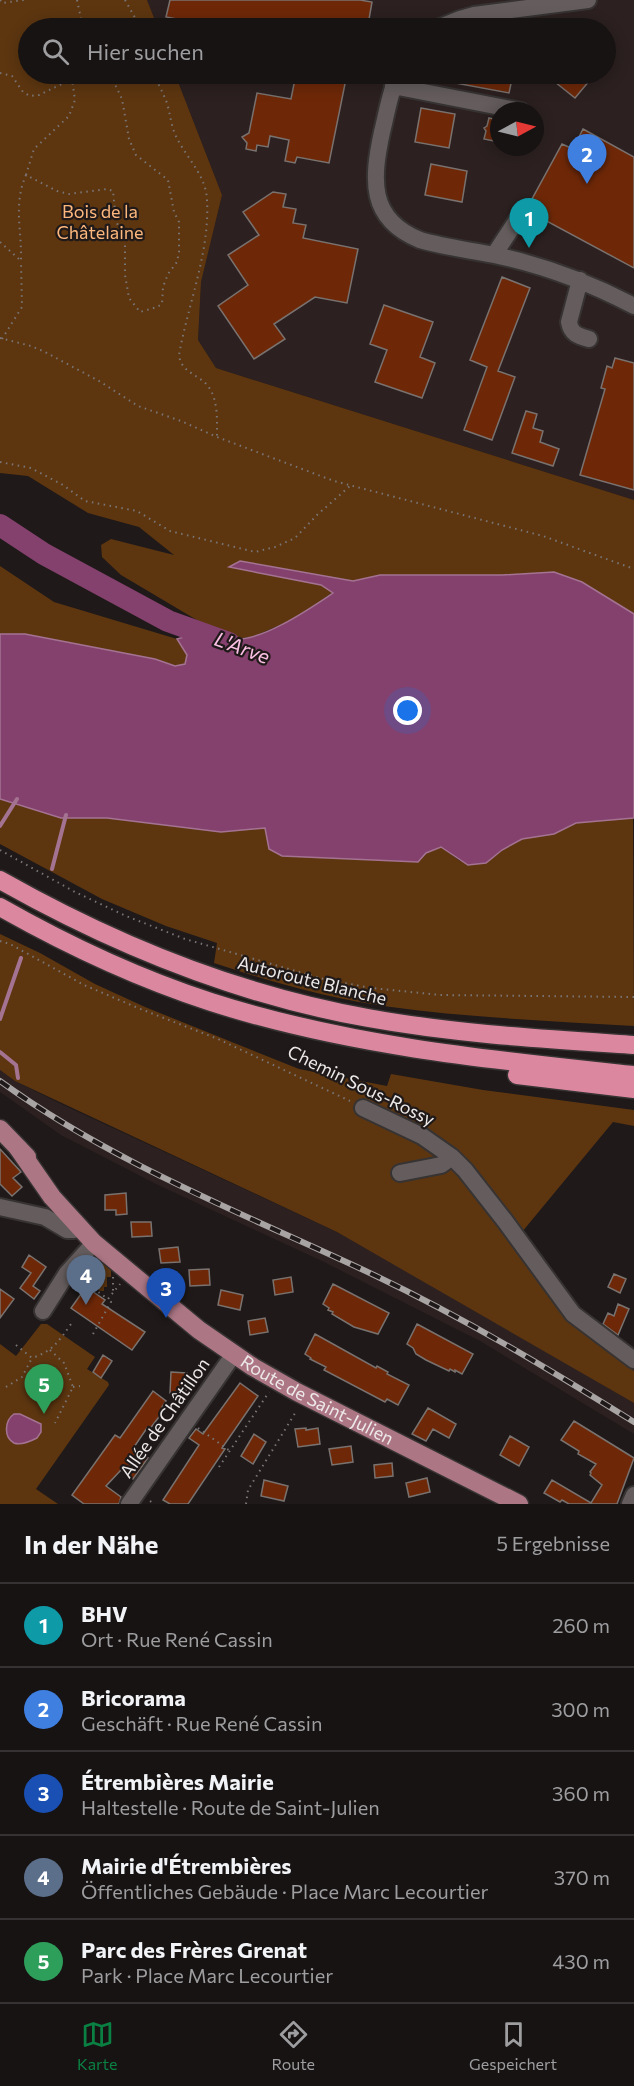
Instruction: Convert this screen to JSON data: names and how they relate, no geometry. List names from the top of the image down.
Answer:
{
  "streets": {
    "highway": ["Autoroute Blanche"],
    "main road": ["Route de Saint-Julien"],
    "street": ["Chemin Sous-Rossy", "Allée de Châtillon"]
  },
  "crossings": [
    ["Route de Saint-Julien", "Allée de Châtillon"]
  ],
  "water": ["L'Arve"],
  "parks": ["Bois de la Châtelaine"],
  "north": "right",
  "page": {
    "search": "Hier suchen",
    "pins": [
      "2",
      "1",
      "4",
      "3",
      "5"
    ],
    "heading": ["In der Nähe", "5 Ergebnisse"],
    "list": [
      {
        "mark": "1",
        "name": "BHV",
        "note": "Ort · Rue René Cassin",
        "value": "260 m"
      },
      {
        "mark": "2",
        "name": "Bricorama",
        "note": "Geschäft · Rue René Cassin",
        "value": "300 m"
      },
      {
        "mark": "3",
        "name": "Étrembières Mairie",
        "note": "Haltestelle · Route de Saint-Julien",
        "value": "360 m"
      },
      {
        "mark": "4",
        "name": "Mairie d'Étrembières",
        "note": "Öffentliches Gebäude · Place Marc Lecourtier",
        "value": "370 m"
      },
      {
        "mark": "5",
        "name": "Parc des Frères Grenat",
        "note": "Park · Place Marc Lecourtier",
        "value": "430 m"
      }
    ],
    "nav": ["Karte", "Route", "Gespeichert"]
  }
}
